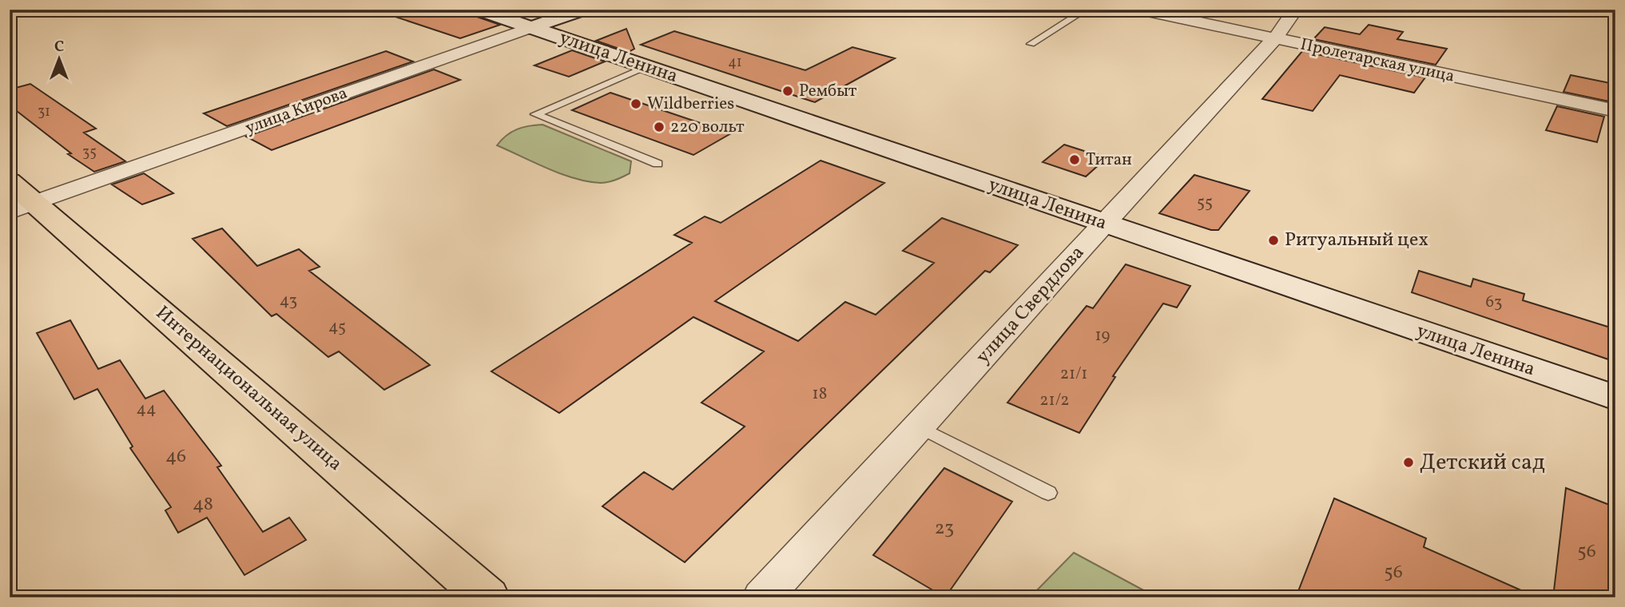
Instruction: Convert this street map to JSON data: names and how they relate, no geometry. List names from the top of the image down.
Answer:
{
  "streets": {
    "main road": ["улица Ленина", "улица Кирова", "Интернациональная улица"],
    "street": ["Пролетарская улица", "улица Свердлова"]
  },
  "crossings": [
    ["улица Ленина", "улица Кирова"],
    ["улица Ленина", "улица Свердлова"],
    ["Пролетарская улица", "улица Свердлова"],
    ["улица Кирова", "Интернациональная улица"]
  ],
  "places": [
    "Рембыт",
    "Wildberries",
    "220 вольт",
    "Титан",
    "Ритуальный цех",
    "Детский сад"
  ],
  "house_numbers": [
    "41",
    "31",
    "35",
    "55",
    "43",
    "63",
    "45",
    "19",
    "21/1",
    "18",
    "21/2",
    "44",
    "46",
    "48",
    "23",
    "56",
    "56"
  ],
  "north": "top"
}
